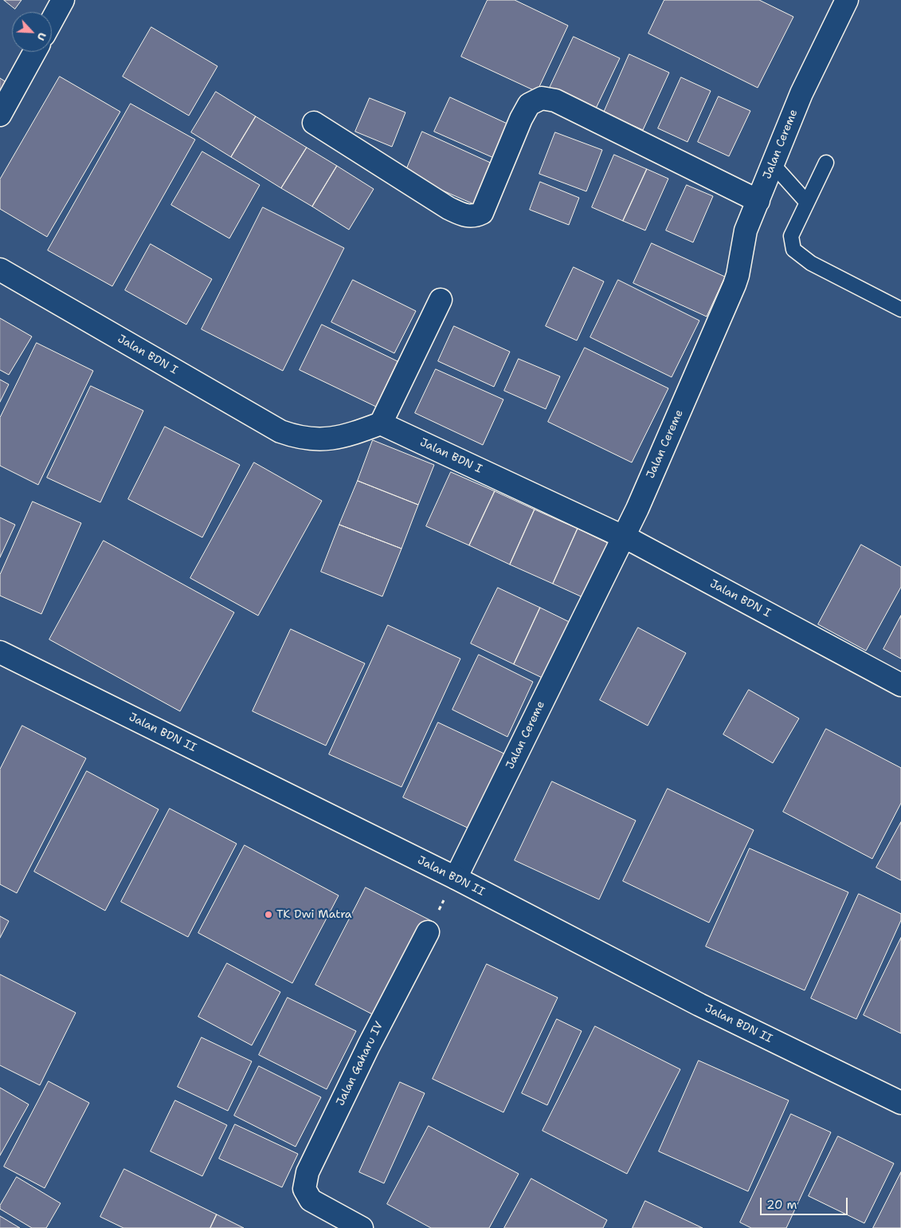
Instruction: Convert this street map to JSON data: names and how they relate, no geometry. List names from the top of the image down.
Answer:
{
  "streets": {
    "street": [
      "Jalan Cereme",
      "Jalan BDN I",
      "Jalan BDN II",
      "Jalan Gaharu IV"
    ]
  },
  "crossings": [
    ["Jalan Cereme", "Jalan BDN I"],
    ["Jalan Cereme", "Jalan BDN II"]
  ],
  "places": ["TK Dwi Matra"],
  "scale_bar": "20 m",
  "north": "bottom right"
}
